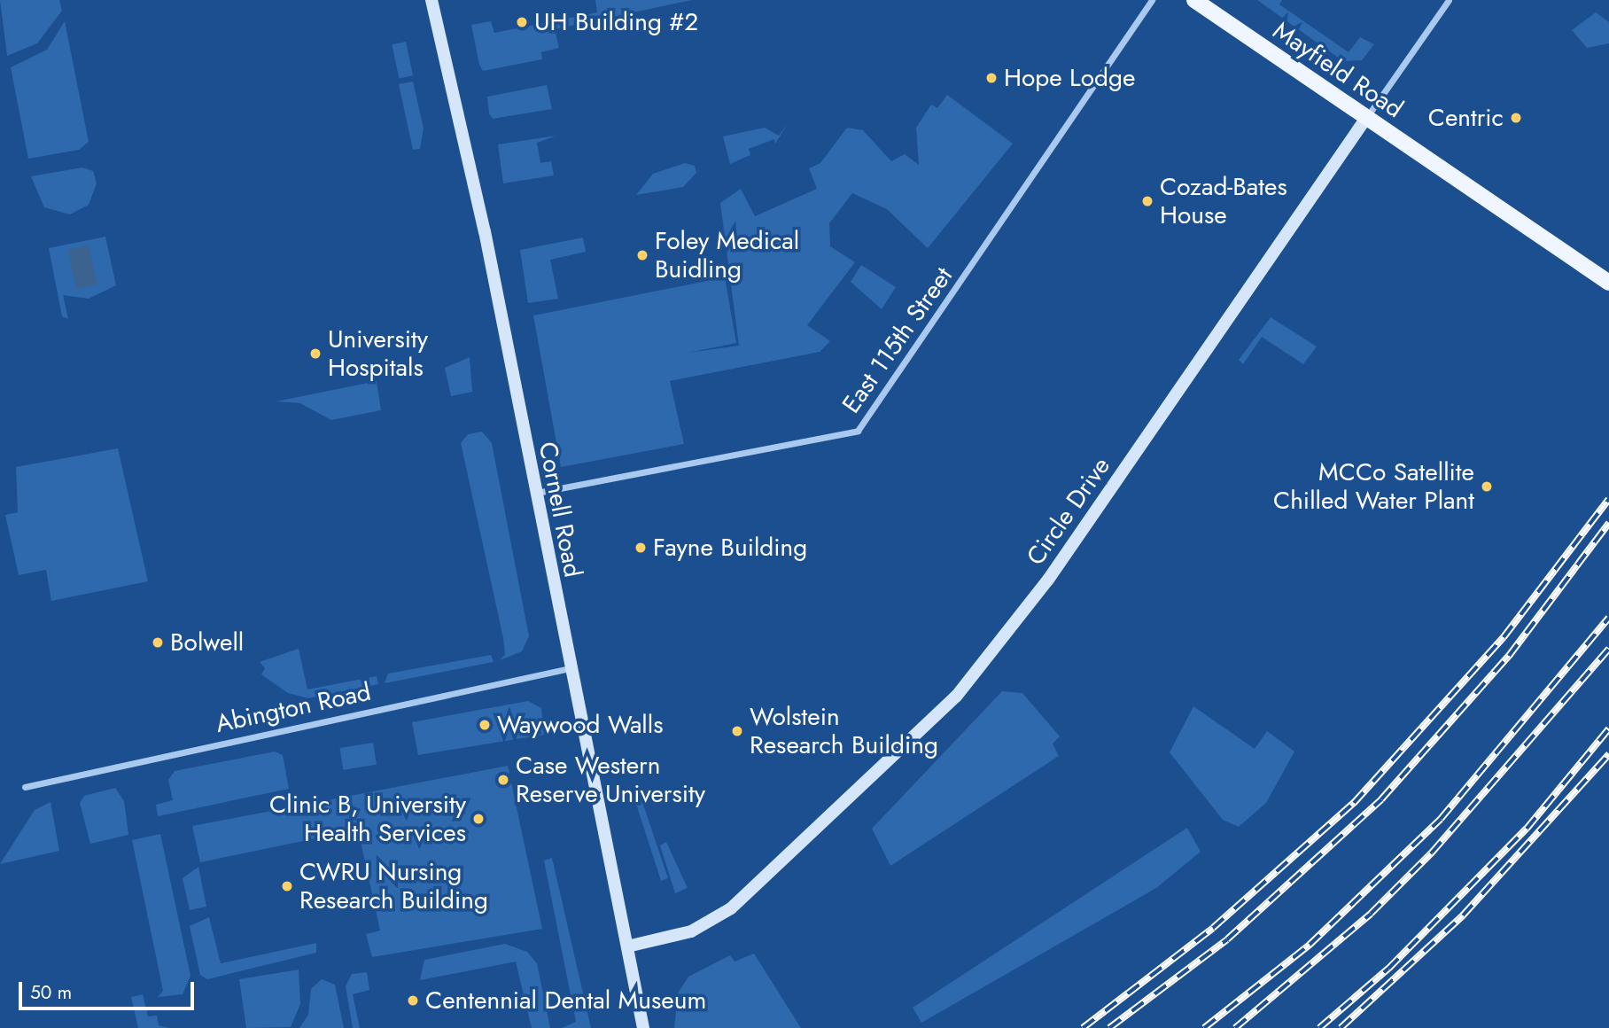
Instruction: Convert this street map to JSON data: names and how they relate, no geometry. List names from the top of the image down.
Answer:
{
  "streets": {
    "main road": ["Mayfield Road"],
    "street": [
      "East 115th Street",
      "Cornell Road",
      "Circle Drive",
      "Abington Road"
    ]
  },
  "crossings": [
    ["Mayfield Road", "Circle Drive"],
    ["East 115th Street", "Cornell Road"],
    ["Cornell Road", "Circle Drive"],
    ["Cornell Road", "Abington Road"]
  ],
  "places": [
    "UH Building #2",
    "Hope Lodge",
    "Centric",
    "Cozad-Bates House",
    "Foley Medical Buidling",
    "University Hospitals",
    "MCCo Satellite Chilled Water Plant",
    "Fayne Building",
    "Bolwell",
    "Waywood Walls",
    "Wolstein Research Building",
    "Case Western Reserve University",
    "Clinic B, University Health Services",
    "CWRU Nursing Research Building",
    "Centennial Dental Museum"
  ],
  "scale_bar": "50 m"
}
